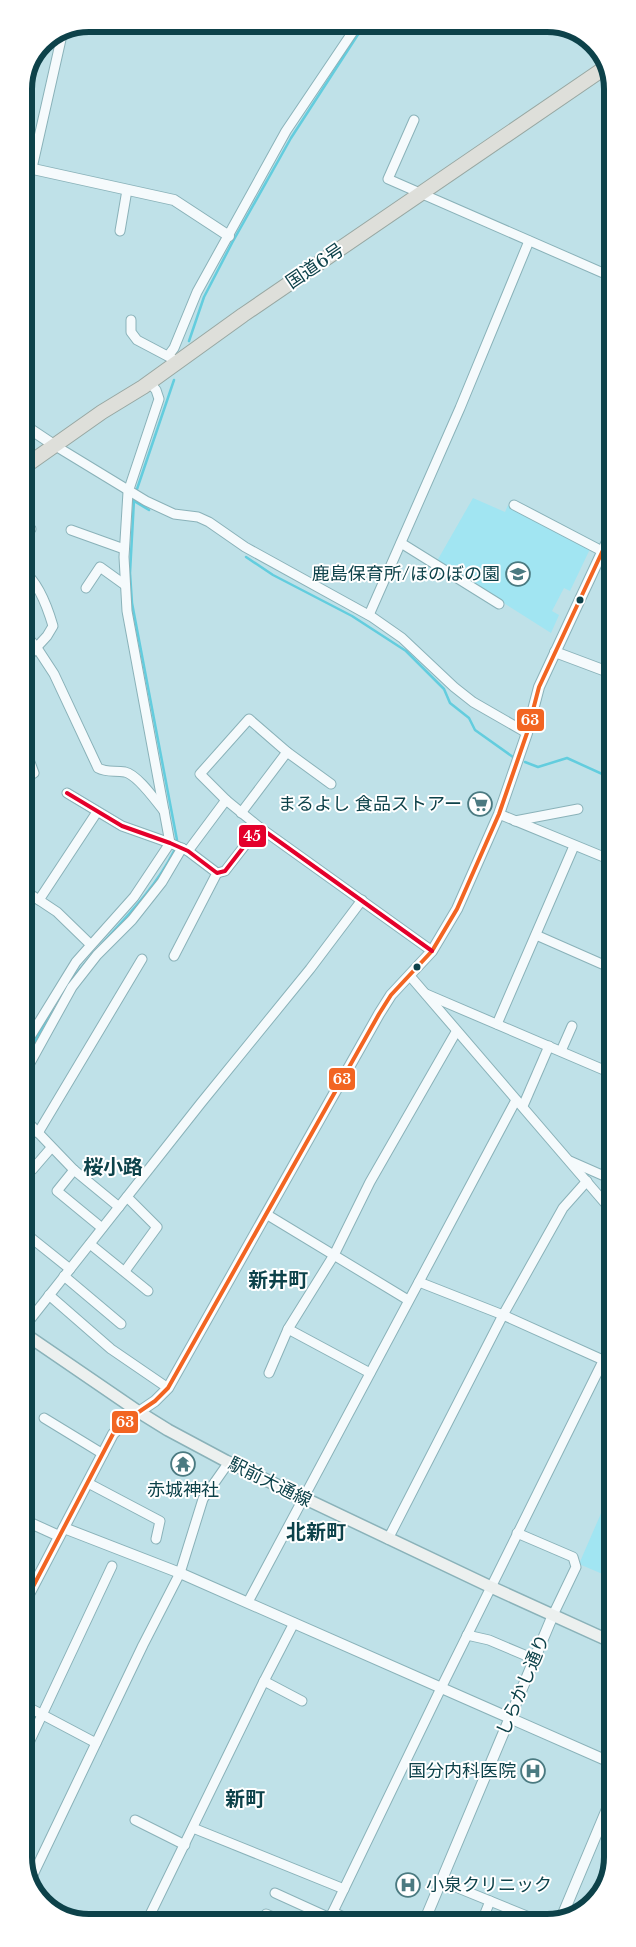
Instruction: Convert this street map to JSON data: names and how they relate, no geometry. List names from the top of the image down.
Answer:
{
  "streets": {
    "highway": ["国道6号"],
    "main road": ["駅前大通線"],
    "street": ["しらかし通り"]
  },
  "crossings": [
    ["駅前大通線", "しらかし通り"]
  ],
  "districts": [
    "桜小路",
    "新井町",
    "北新町",
    "新町"
  ],
  "places": {
    "school or university": ["鹿島保育所/ほのぼの園"],
    "supermarket": ["まるよし 食品ストアー"],
    "temple": ["赤城神社"],
    "hospital": ["国分内科医院", "小泉クリニック"]
  },
  "lines": ["transit line 63", "transit line 45"]
}
